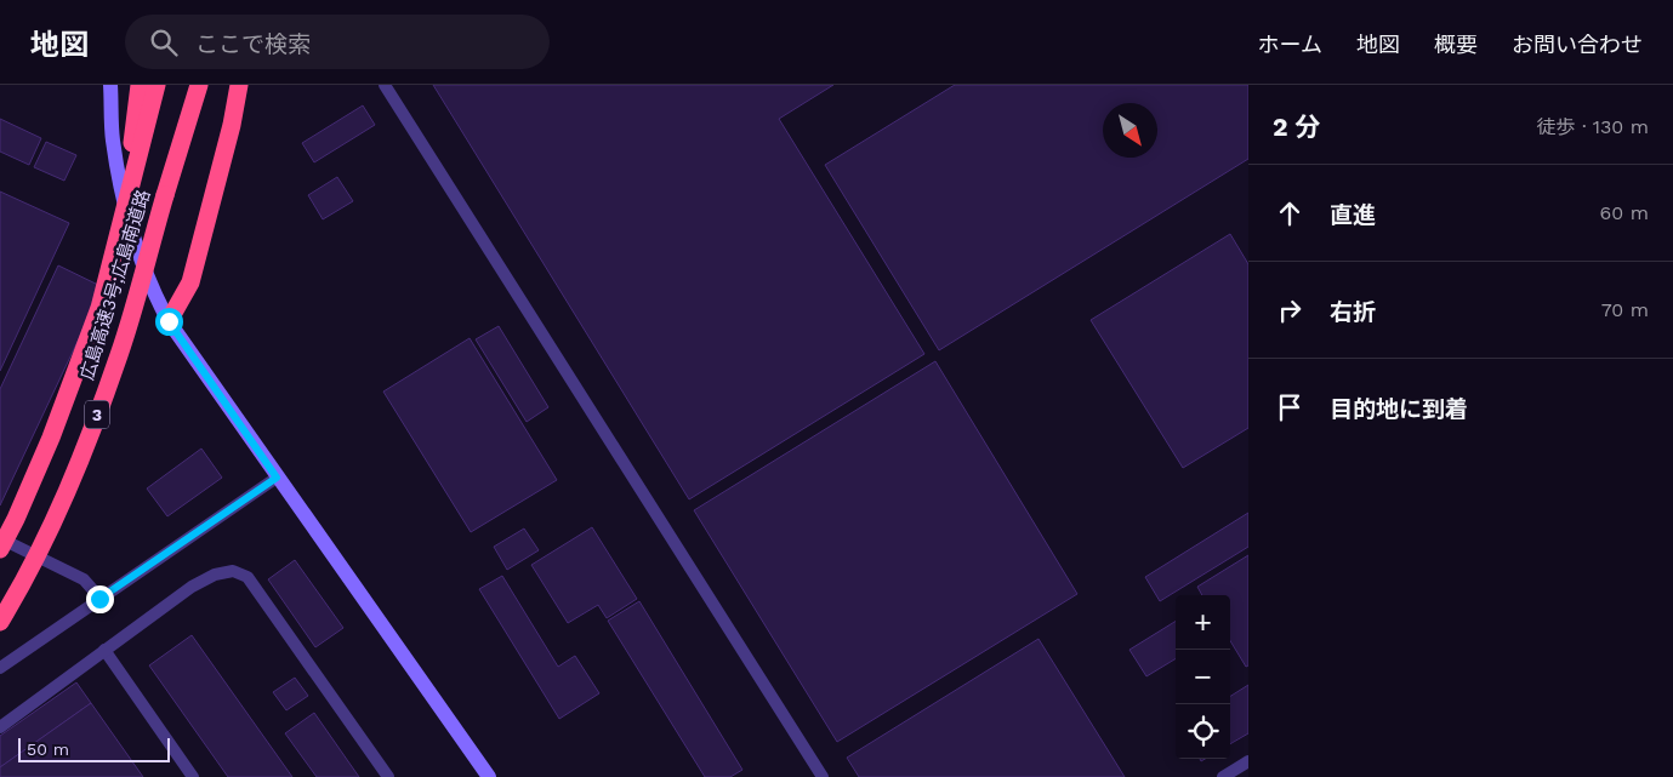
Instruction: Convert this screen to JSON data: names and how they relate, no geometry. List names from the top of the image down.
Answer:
{
  "streets": {
    "highway": ["広島高速3号;広島南道路", "3"]
  },
  "scale_bar": "50 m",
  "north": "bottom right",
  "page": {
    "header": "地図",
    "search": "ここで検索",
    "nav": [
      "ホーム",
      "地図",
      "概要",
      "お問い合わせ"
    ],
    "heading": ["2 分", "徒歩 · 130 m"],
    "list": [
      ["直進", "60 m"],
      ["右折", "70 m"],
      "目的地に到着"
    ],
    "map_buttons": ["+", "−"],
    "scale": "50 m"
  }
}
